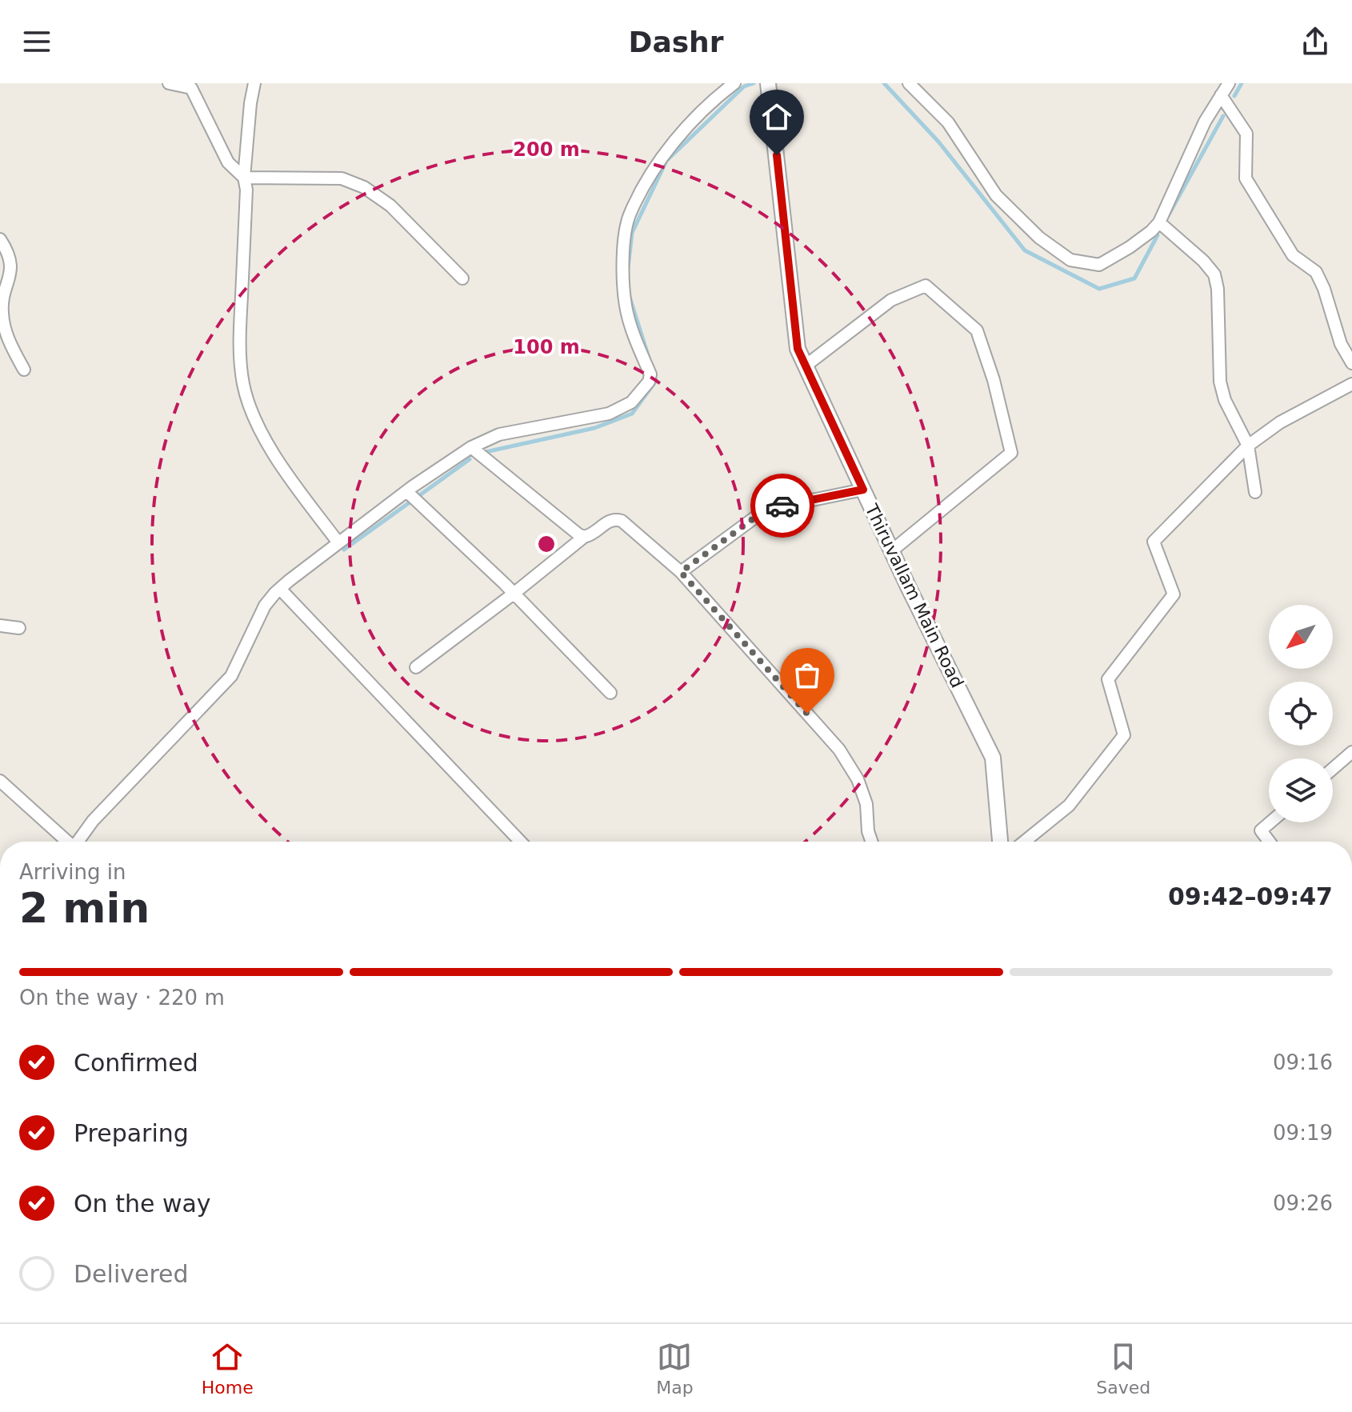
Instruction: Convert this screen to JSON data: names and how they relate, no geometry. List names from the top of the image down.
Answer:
{
  "streets": {
    "street": ["Thiruvallam Main Road"]
  },
  "north": "bottom left",
  "page": {
    "header": "Dashr",
    "heading": ["2 min", "Arriving in", "09:42–09:47"],
    "bar": "On the way · 220 m",
    "list": [
      ["Confirmed", "09:16"],
      ["Preparing", "09:19"],
      ["On the way", "09:26"],
      "Delivered"
    ],
    "tabs": ["Home", "Map", "Saved"]
  },
  "rings": ["200 m", "100 m"]
}
